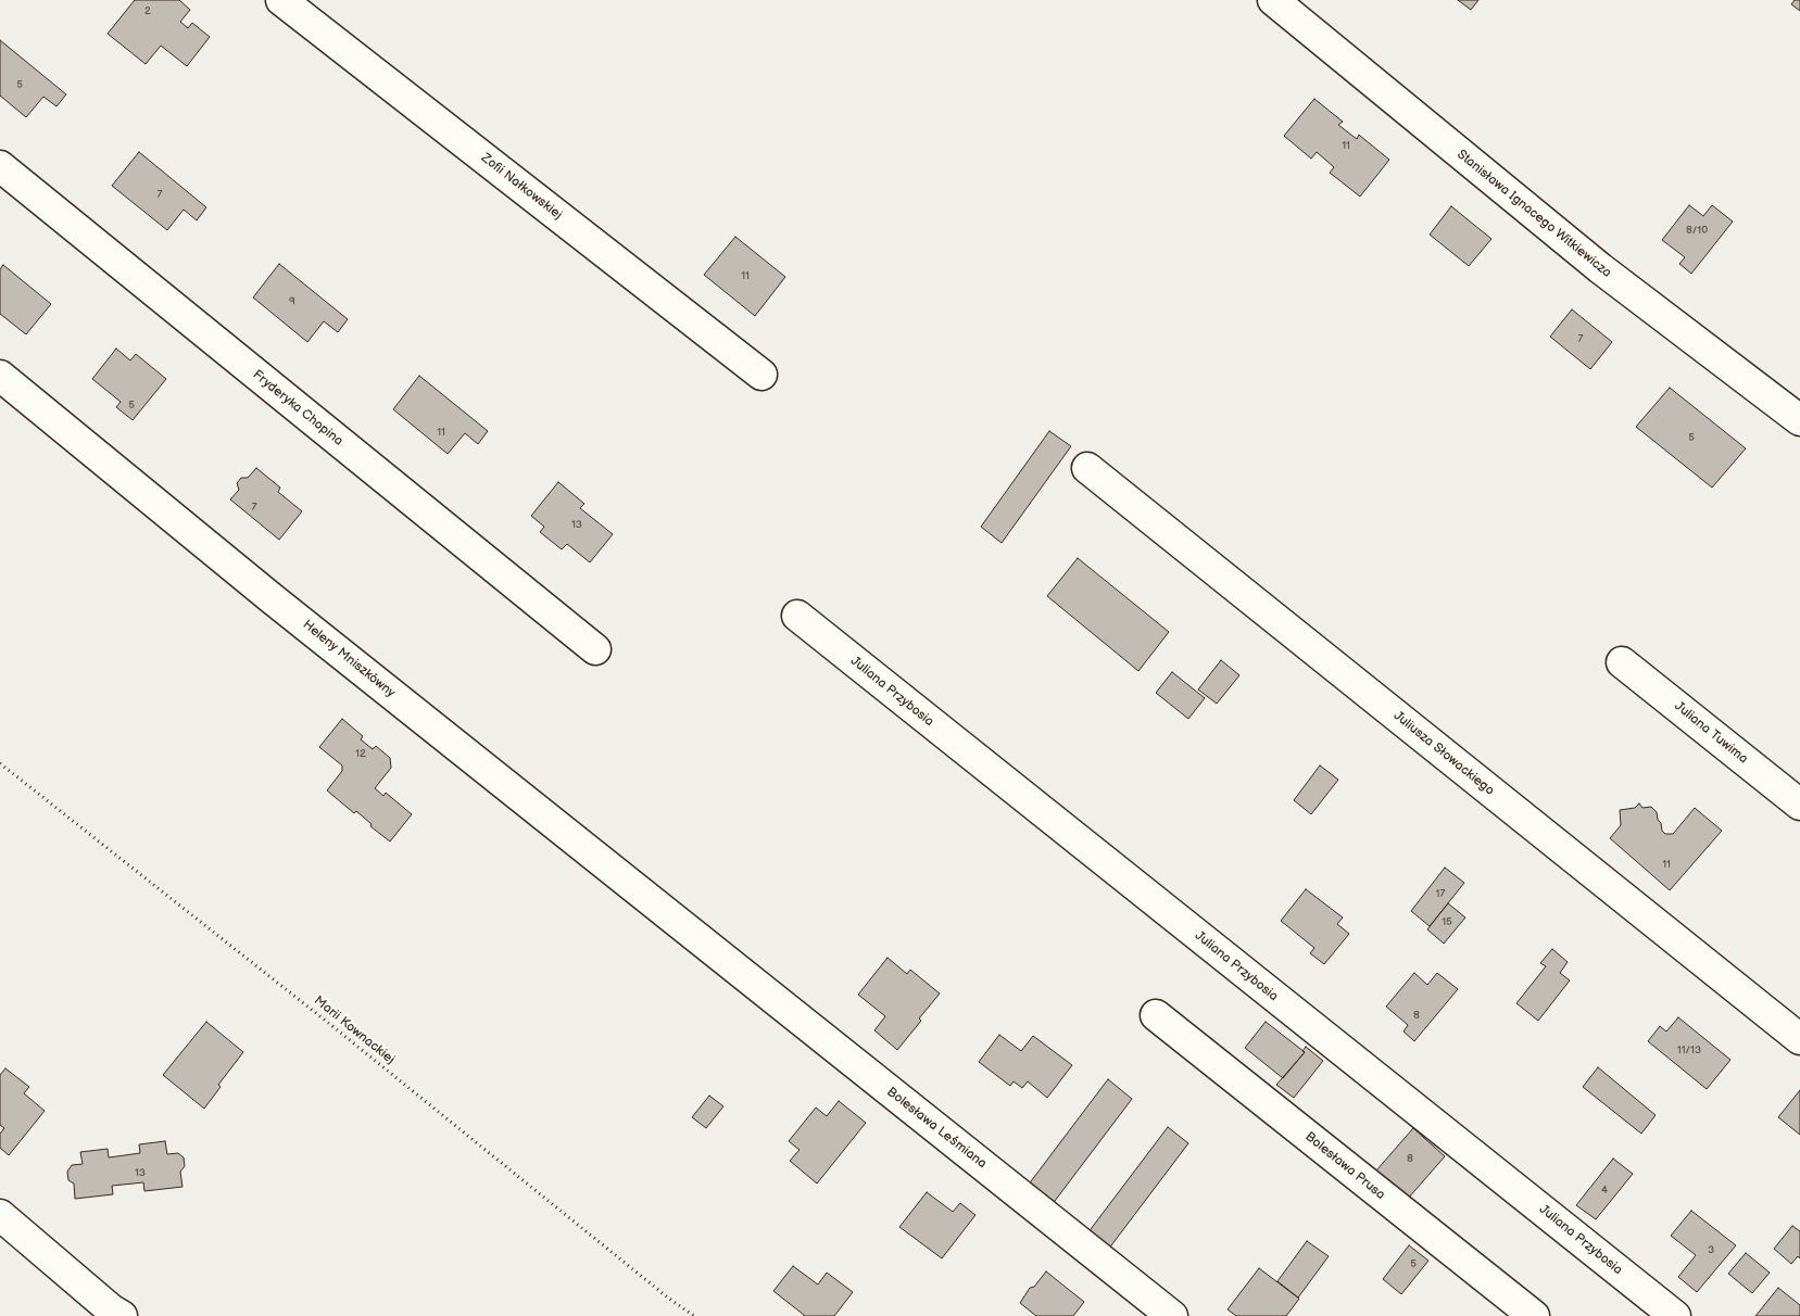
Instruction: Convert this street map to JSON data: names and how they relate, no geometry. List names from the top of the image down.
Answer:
{
  "streets": {
    "street": [
      "Zofii Nałkowskiej",
      "Stanisława Ignacego Witkiewicza",
      "Fryderyka Chopina",
      "Heleny Mniszkówny",
      "Juliana Przybosia",
      "Juliana Tuwima",
      "Juliusza Słowackiego",
      "Bolesława Leśmiana",
      "Bolesława Prusa"
    ],
    "path": ["Marii Kownackiej"]
  },
  "crossings": [
    ["Heleny Mniszkówny", "Bolesława Leśmiana"]
  ],
  "house_numbers": [
    "2",
    "5",
    "11",
    "7",
    "8/10",
    "11",
    "9",
    "7",
    "5",
    "11",
    "5",
    "7",
    "13",
    "12",
    "11",
    "17",
    "15",
    "8",
    "11/13",
    "8",
    "13",
    "4",
    "3",
    "5"
  ]
}
